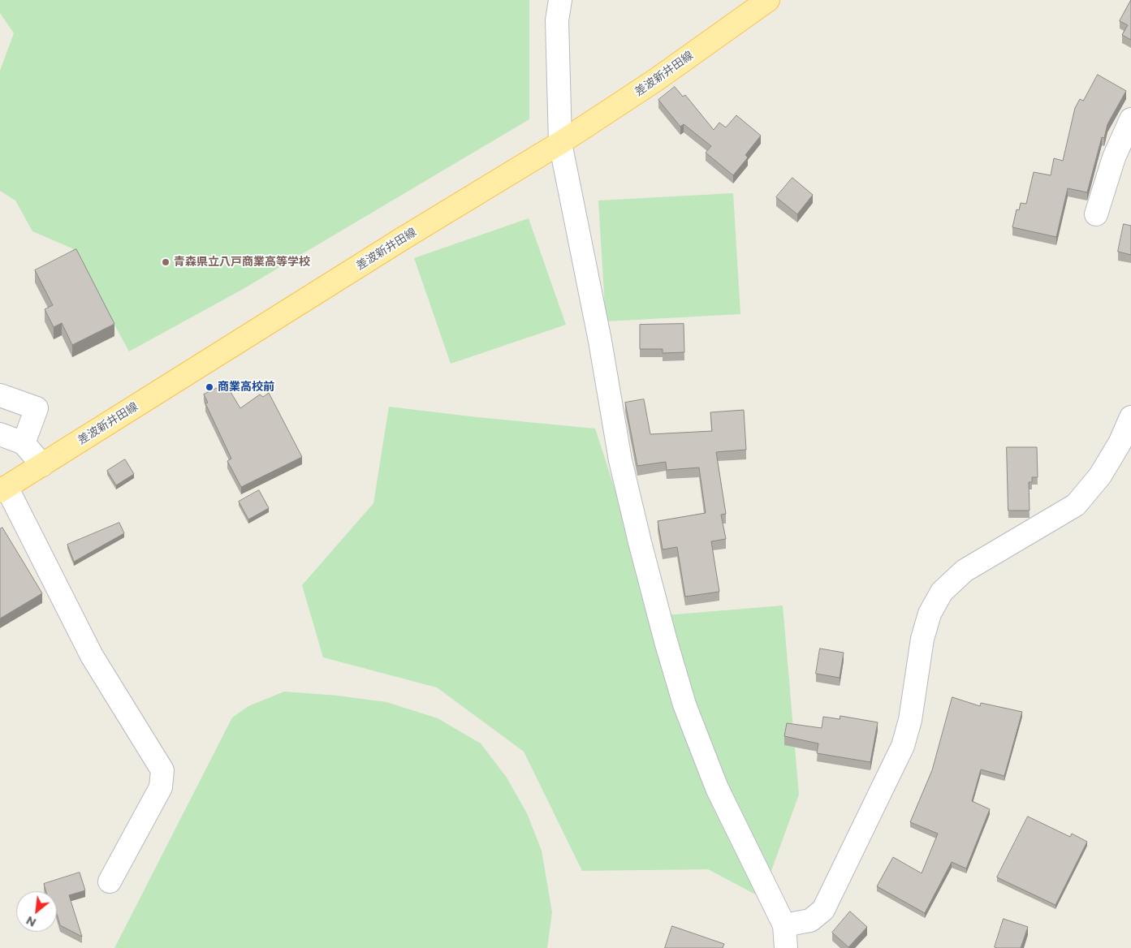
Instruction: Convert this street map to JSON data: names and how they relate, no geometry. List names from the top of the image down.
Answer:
{
  "streets": {
    "main road": ["差波新井田線"]
  },
  "places": ["青森県立八戸商業高等学校", "商業高校前"],
  "north": "bottom left"
}
